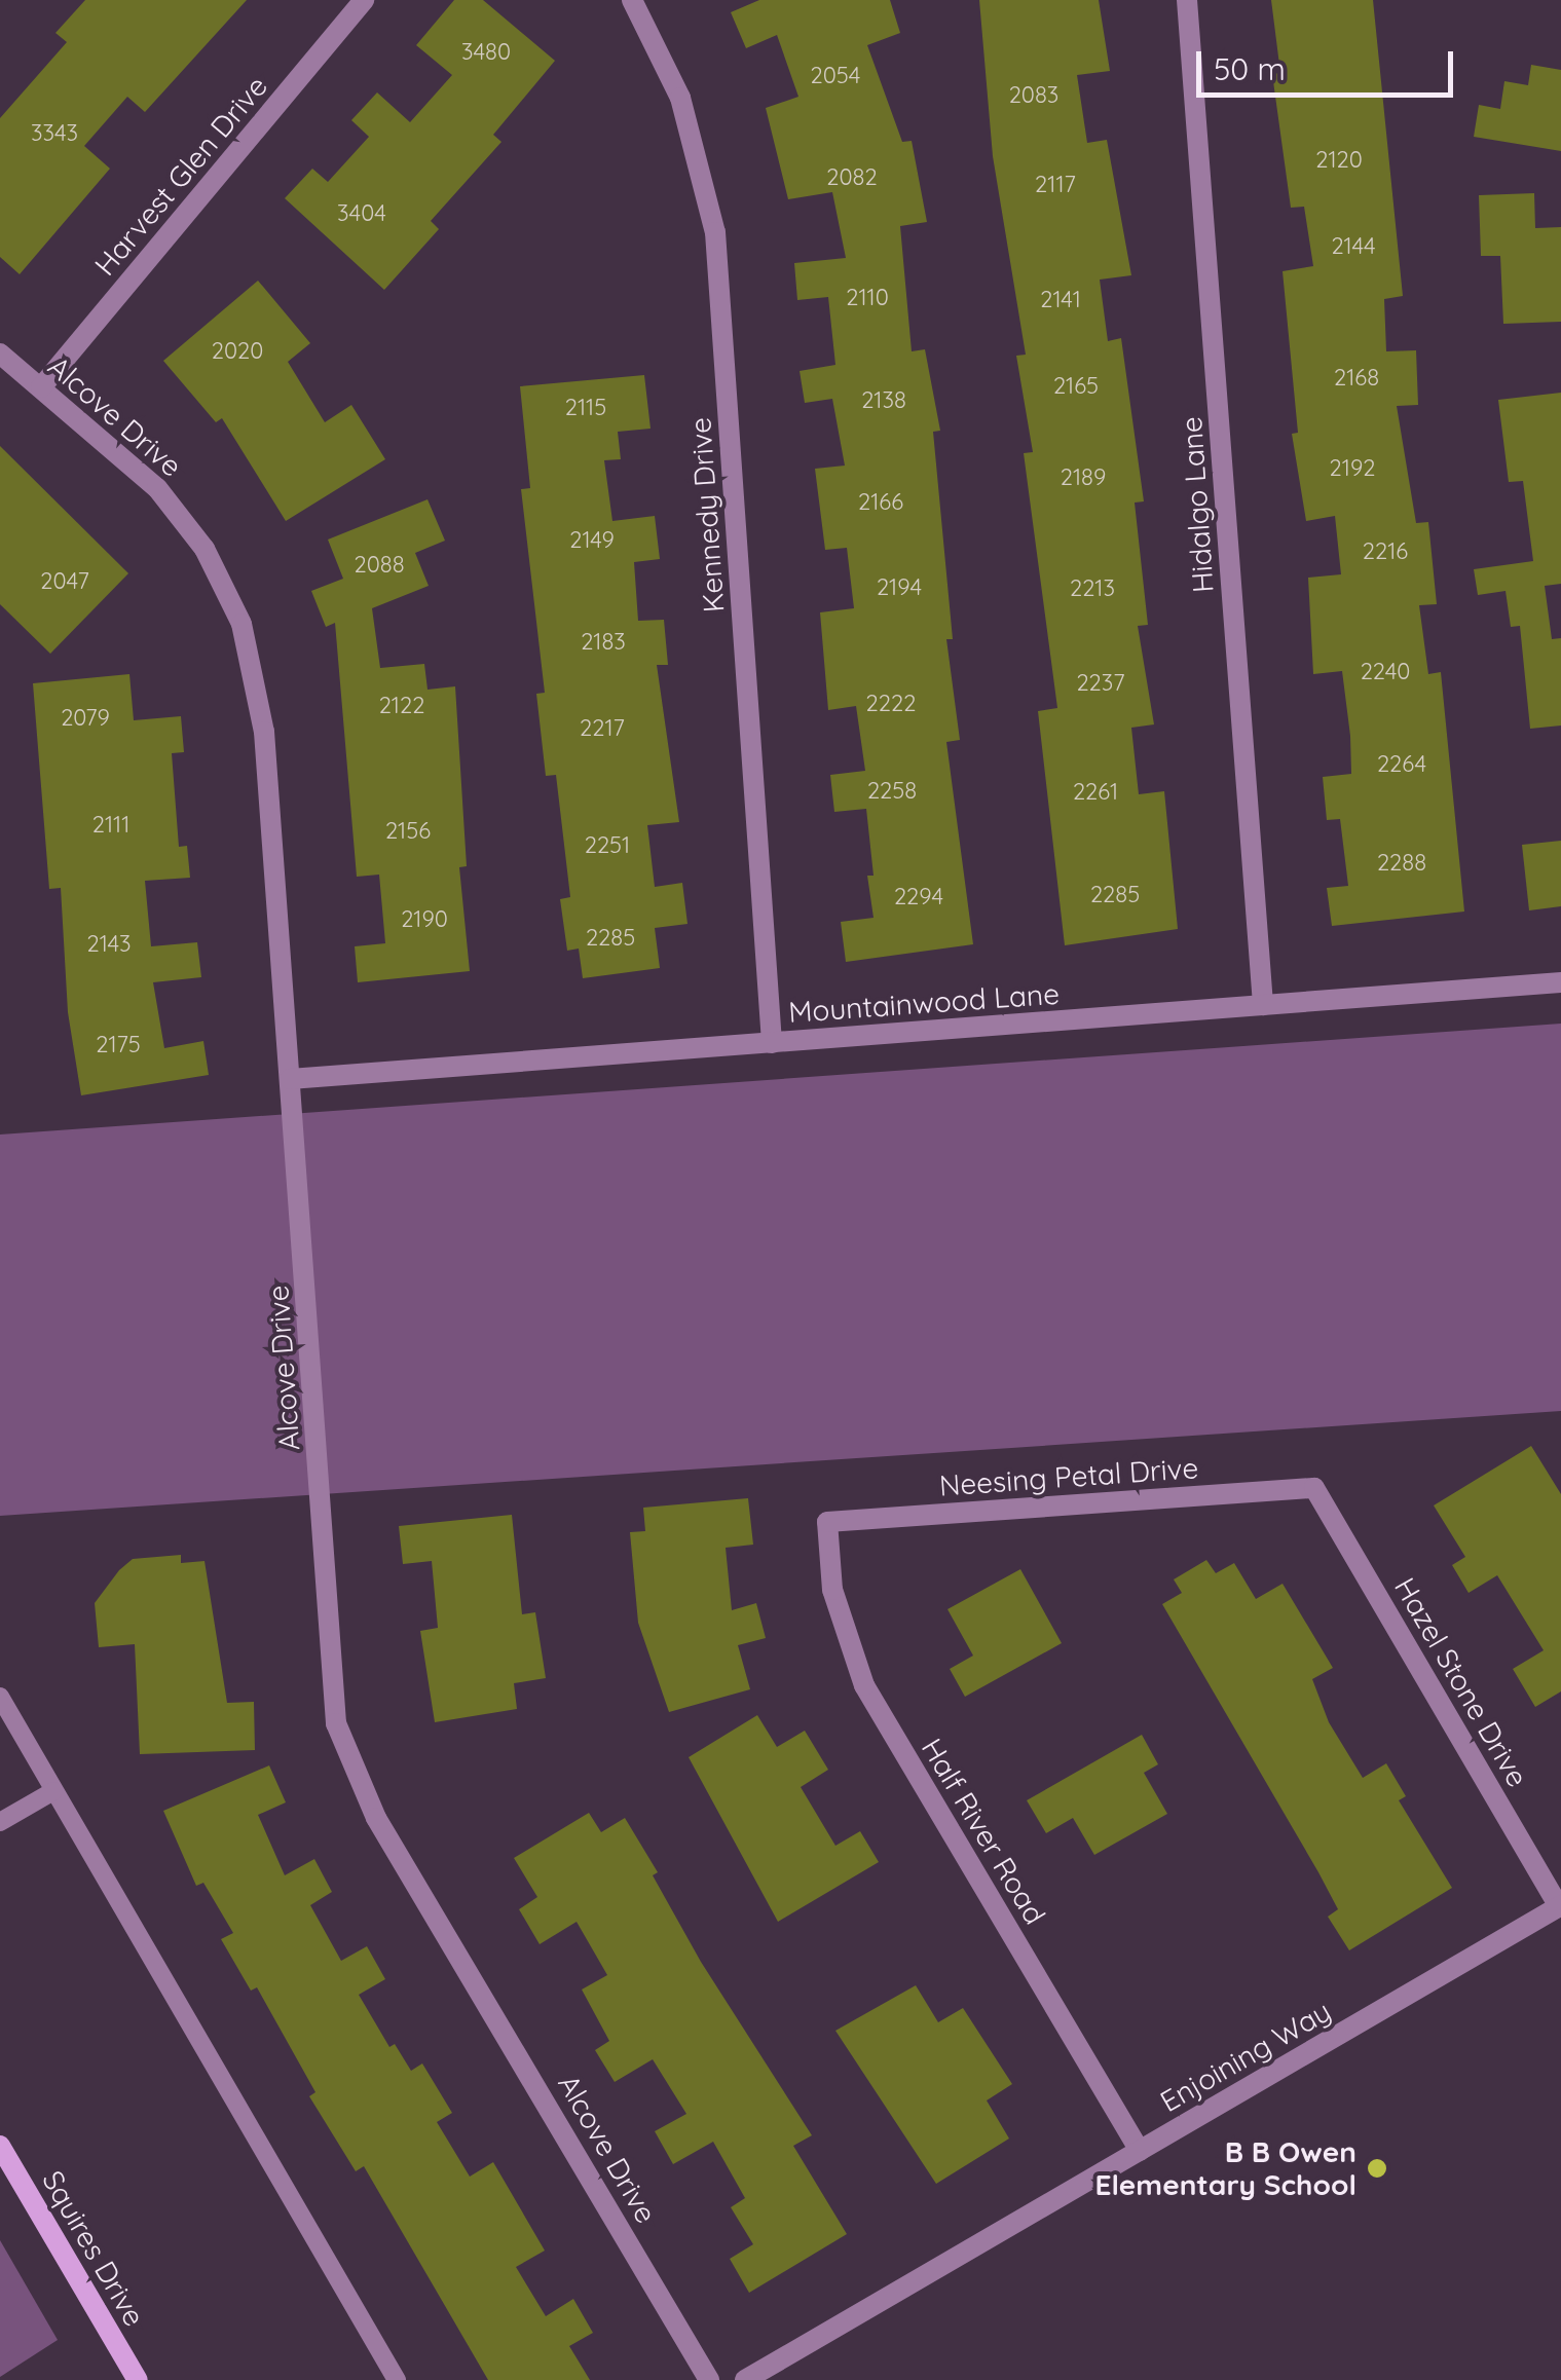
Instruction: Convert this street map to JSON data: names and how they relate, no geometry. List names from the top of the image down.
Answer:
{
  "streets": {
    "street": [
      "Harvest Glen Drive",
      "Alcove Drive",
      "Hidalgo Lane",
      "Kennedy Drive",
      "Mountainwood Lane",
      "Neesing Petal Drive",
      "Hazel Stone Drive",
      "Half River Road",
      "Enjoining Way",
      "Squires Drive"
    ]
  },
  "crossings": [
    ["Harvest Glen Drive", "Alcove Drive"],
    ["Alcove Drive", "Mountainwood Lane"],
    ["Hidalgo Lane", "Mountainwood Lane"],
    ["Kennedy Drive", "Mountainwood Lane"],
    ["Neesing Petal Drive", "Hazel Stone Drive"],
    ["Neesing Petal Drive", "Half River Road"],
    ["Hazel Stone Drive", "Enjoining Way"],
    ["Half River Road", "Enjoining Way"]
  ],
  "places": ["B B Owen Elementary School"],
  "house_numbers": [
    "3480",
    "2054",
    "2083",
    "3343",
    "2120",
    "2082",
    "2117",
    "3404",
    "2144",
    "2110",
    "2141",
    "2020",
    "2168",
    "2165",
    "2138",
    "2115",
    "2192",
    "2189",
    "2166",
    "2149",
    "2216",
    "2088",
    "2047",
    "2194",
    "2213",
    "2183",
    "2240",
    "2237",
    "2222",
    "2122",
    "2079",
    "2217",
    "2264",
    "2258",
    "2261",
    "2111",
    "2156",
    "2251",
    "2288",
    "2285",
    "2294",
    "2190",
    "2285",
    "2143",
    "2175"
  ],
  "scale_bar": "50 m"
}
